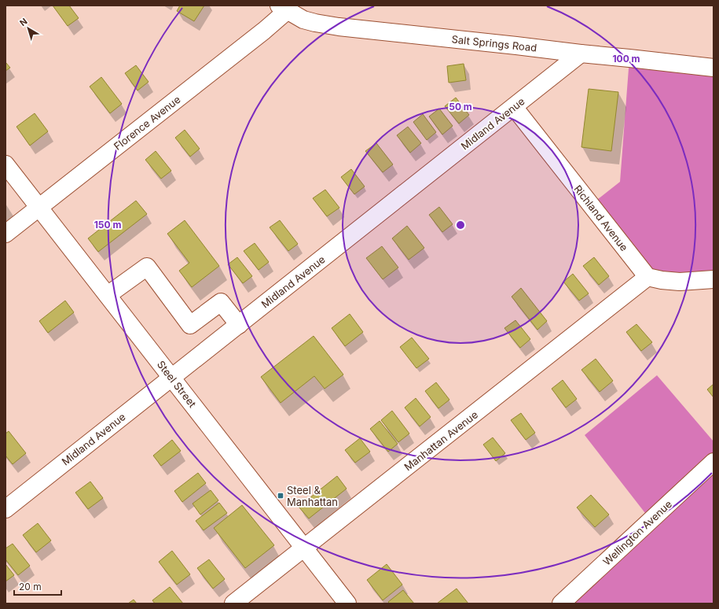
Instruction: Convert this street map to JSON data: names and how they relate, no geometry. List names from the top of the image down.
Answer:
{
  "streets": {
    "street": [
      "Salt Springs Road",
      "Florence Avenue",
      "Midland Avenue",
      "Richland Avenue",
      "Steel Street",
      "Manhattan Avenue",
      "Wellington Avenue"
    ]
  },
  "crossings": [
    ["Salt Springs Road", "Florence Avenue"],
    ["Salt Springs Road", "Midland Avenue"],
    ["Florence Avenue", "Steel Street"],
    ["Midland Avenue", "Richland Avenue"],
    ["Midland Avenue", "Steel Street"],
    ["Richland Avenue", "Manhattan Avenue"],
    ["Steel Street", "Manhattan Avenue"]
  ],
  "places": {
    "transit": ["Steel & Manhattan"]
  },
  "scale_bar": "20 m",
  "north": "top left",
  "rings": ["100 m", "50 m", "150 m"]
}
